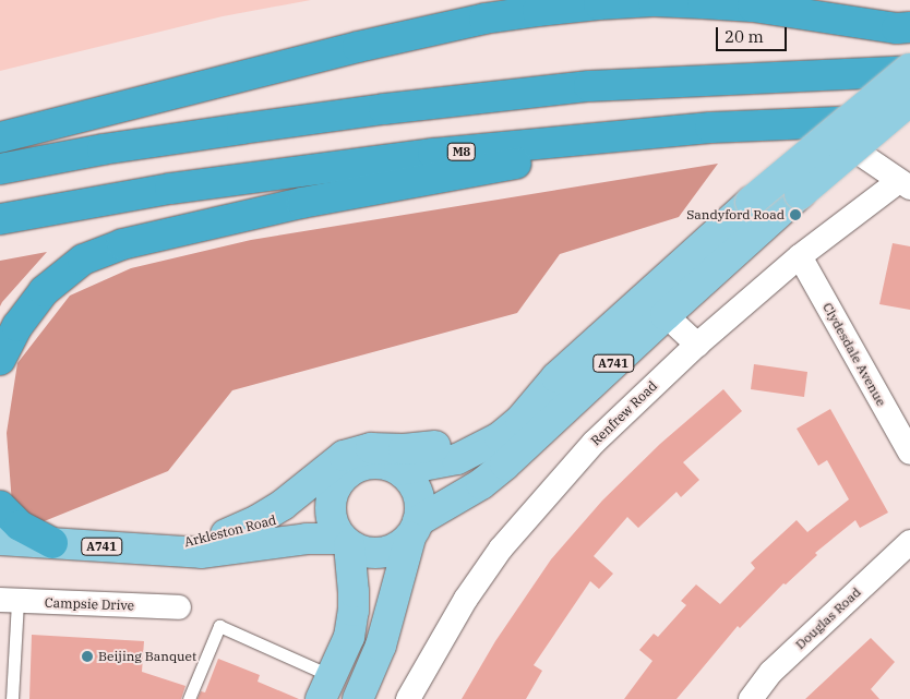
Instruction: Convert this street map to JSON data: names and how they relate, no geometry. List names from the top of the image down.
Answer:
{
  "streets": {
    "highway": ["M8"],
    "main road": ["A741", "Arkleston Road"],
    "street": [
      "Clydesdale Avenue",
      "Renfrew Road",
      "Campsie Drive",
      "Douglas Road"
    ]
  },
  "crossings": [
    ["Clydesdale Avenue", "Renfrew Road"],
    ["A741", "Arkleston Road"]
  ],
  "places": ["Sandyford Road", "Beijing Banquet"],
  "scale_bar": "20 m"
}
